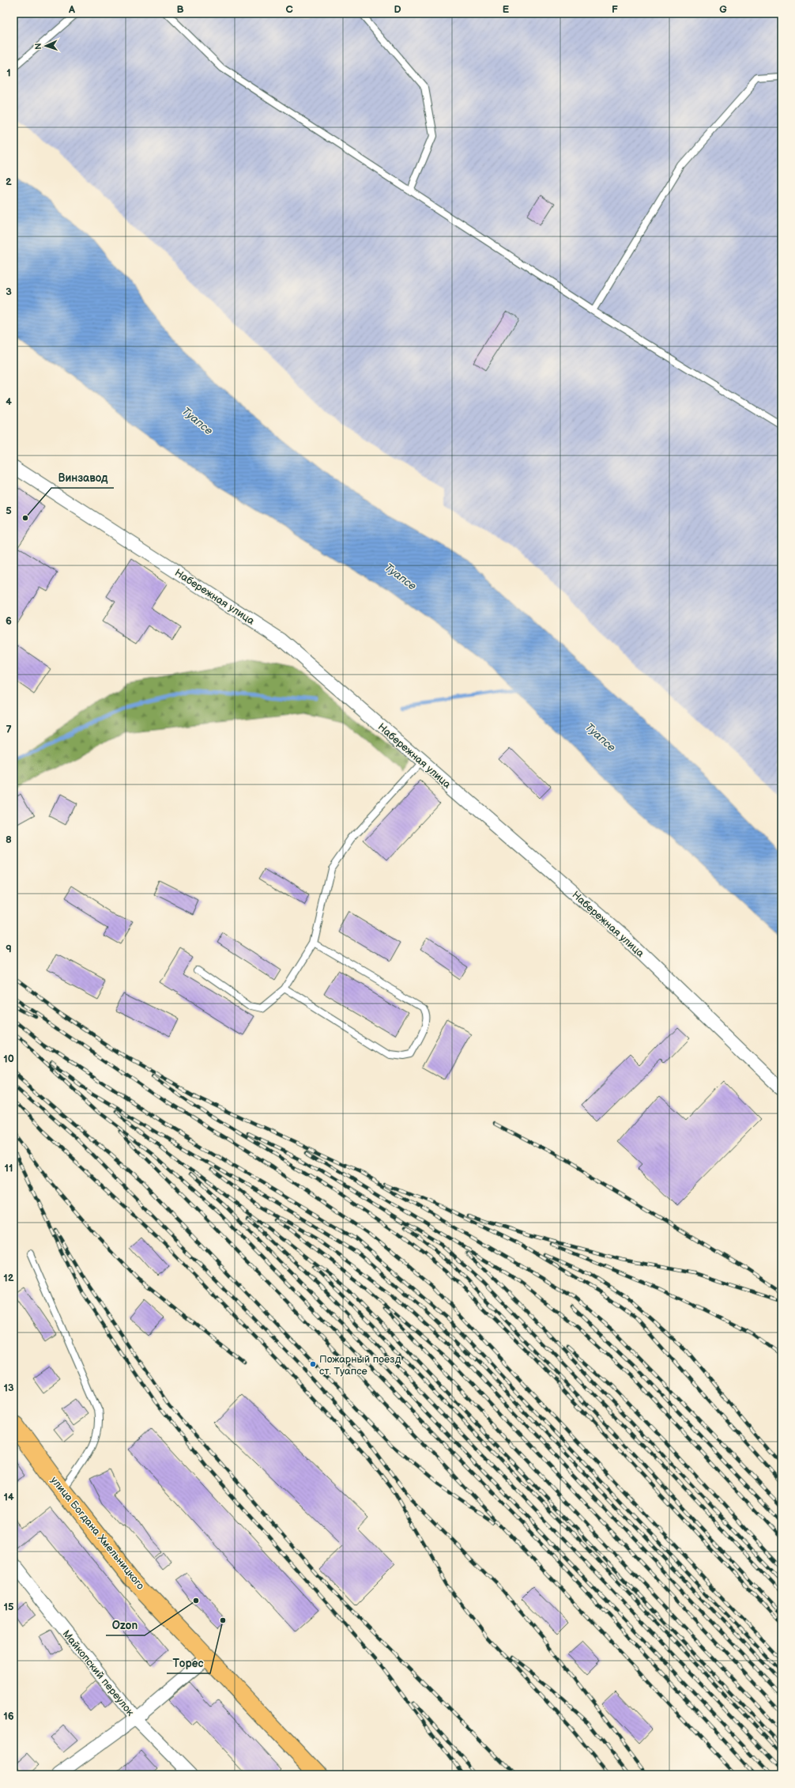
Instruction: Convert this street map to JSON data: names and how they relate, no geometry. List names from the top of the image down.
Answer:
{
  "streets": {
    "main road": ["улица Богдана Хмельницкого"],
    "street": ["Набережная улица", "Майкопский переулок"]
  },
  "water": ["Туапсе"],
  "places": [
    "Винзавод",
    "Пожарный поезд ст. Туапсе",
    "Ozon",
    "Торес"
  ],
  "north": "left",
  "grid": {
    "columns": [
      "A",
      "B",
      "C",
      "D",
      "E",
      "F",
      "G"
    ],
    "rows": [
      "1",
      "2",
      "3",
      "4",
      "5",
      "6",
      "7",
      "8",
      "9",
      "10",
      "11",
      "12",
      "13",
      "14",
      "15",
      "16"
    ]
  }
}
